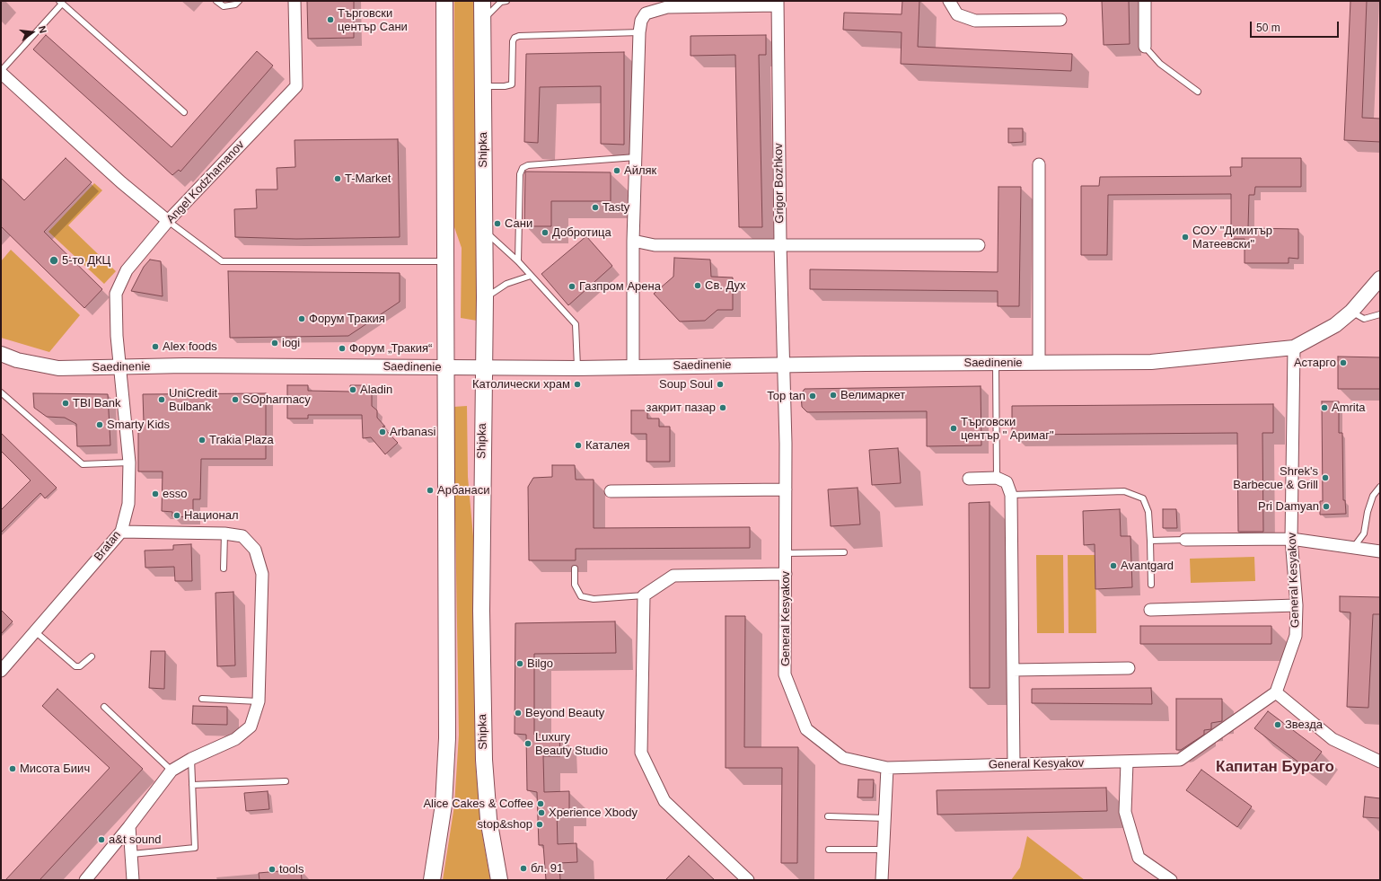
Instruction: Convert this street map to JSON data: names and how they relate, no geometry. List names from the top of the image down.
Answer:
{
  "streets": {
    "main road": ["Shipka"],
    "street": [
      "Angel Kodzhamanov",
      "Grigor Bozhkov",
      "Saedinenie",
      "Bratan",
      "General Kesyakov"
    ]
  },
  "crossings": [
    ["Shipka", "Saedinenie"],
    ["Angel Kodzhamanov", "Saedinenie"],
    ["Angel Kodzhamanov", "Bratan"],
    ["Grigor Bozhkov", "Saedinenie"],
    ["Grigor Bozhkov", "General Kesyakov"],
    ["Saedinenie", "Bratan"],
    ["Saedinenie", "General Kesyakov"]
  ],
  "districts": ["Капитан Бураго"],
  "places": [
    "Търговски център Сани",
    "Айляк",
    "T-Market",
    "Tasty",
    "Сани",
    "Добротица",
    "СОУ \"Димитър Матеевски\"",
    "5-то ДКЦ",
    "Св. Дух",
    "Газпром Арена",
    "Форум Тракия",
    "iogi",
    "Alex foods",
    "Форум „Тракия“",
    "Астарго",
    "Католически храм",
    "Soup Soul",
    "Аladin",
    "Велимаркет",
    "Top tan",
    "UniCredit Bulbank",
    "SOpharmacy",
    "TBI Bank",
    "закрит пазар",
    "Amrita",
    "Smarty Kids",
    "Търговски център \" Аримаг\"",
    "Аrbanasi",
    "Trakia Plaza",
    "Каталея",
    "Shrek's Barbecue & Grill",
    "Арбанаси",
    "esso",
    "Pri Damyan",
    "Национал",
    "Avantgard",
    "Bilgo",
    "Beyond Beauty",
    "Звезда",
    "Luxury Beauty Studio",
    "Мисота Биич",
    "Alice Cakes & Coffee",
    "Xperience Xbody",
    "stop&shop",
    "a&t sound",
    "бл. 91",
    "tools"
  ],
  "scale_bar": "50 m",
  "north": "right"
}
